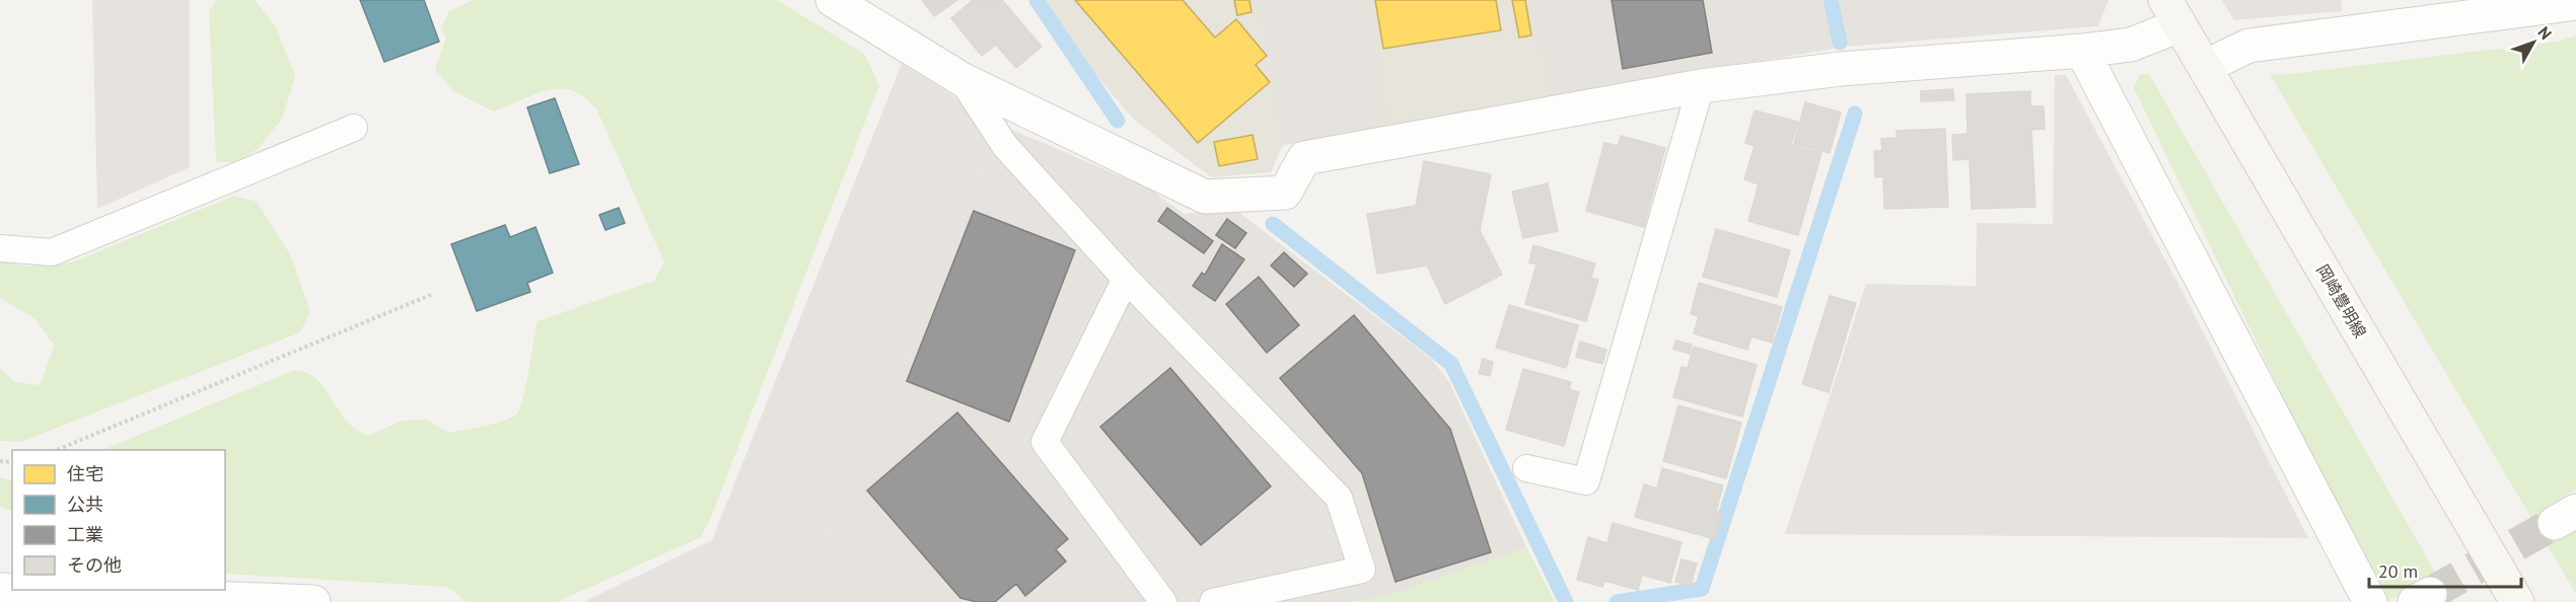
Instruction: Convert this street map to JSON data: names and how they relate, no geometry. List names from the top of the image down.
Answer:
{
  "streets": {
    "main road": ["岡崎豊明線"]
  },
  "legend": [
    "住宅",
    "公共",
    "工業",
    "その他"
  ],
  "scale_bar": "20 m",
  "north": "top right"
}
